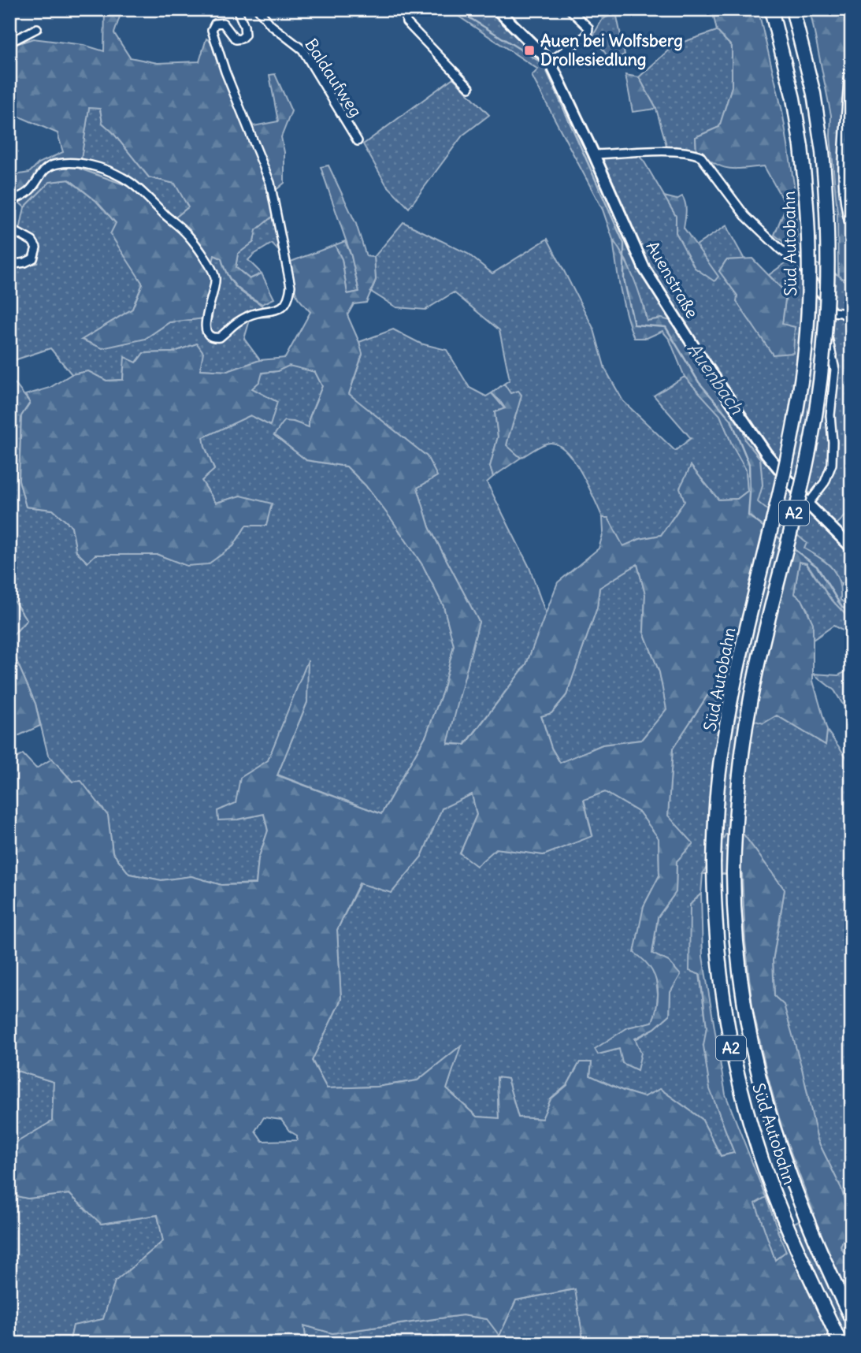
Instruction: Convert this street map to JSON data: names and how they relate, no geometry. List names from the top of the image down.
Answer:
{
  "streets": {
    "highway": ["Süd Autobahn", "A2"],
    "street": ["Baldaufweg", "Auenstraße"]
  },
  "water": ["Auenbach"],
  "places": {
    "transit": ["Auen bei Wolfsberg Drollesiedlung"]
  }
}
